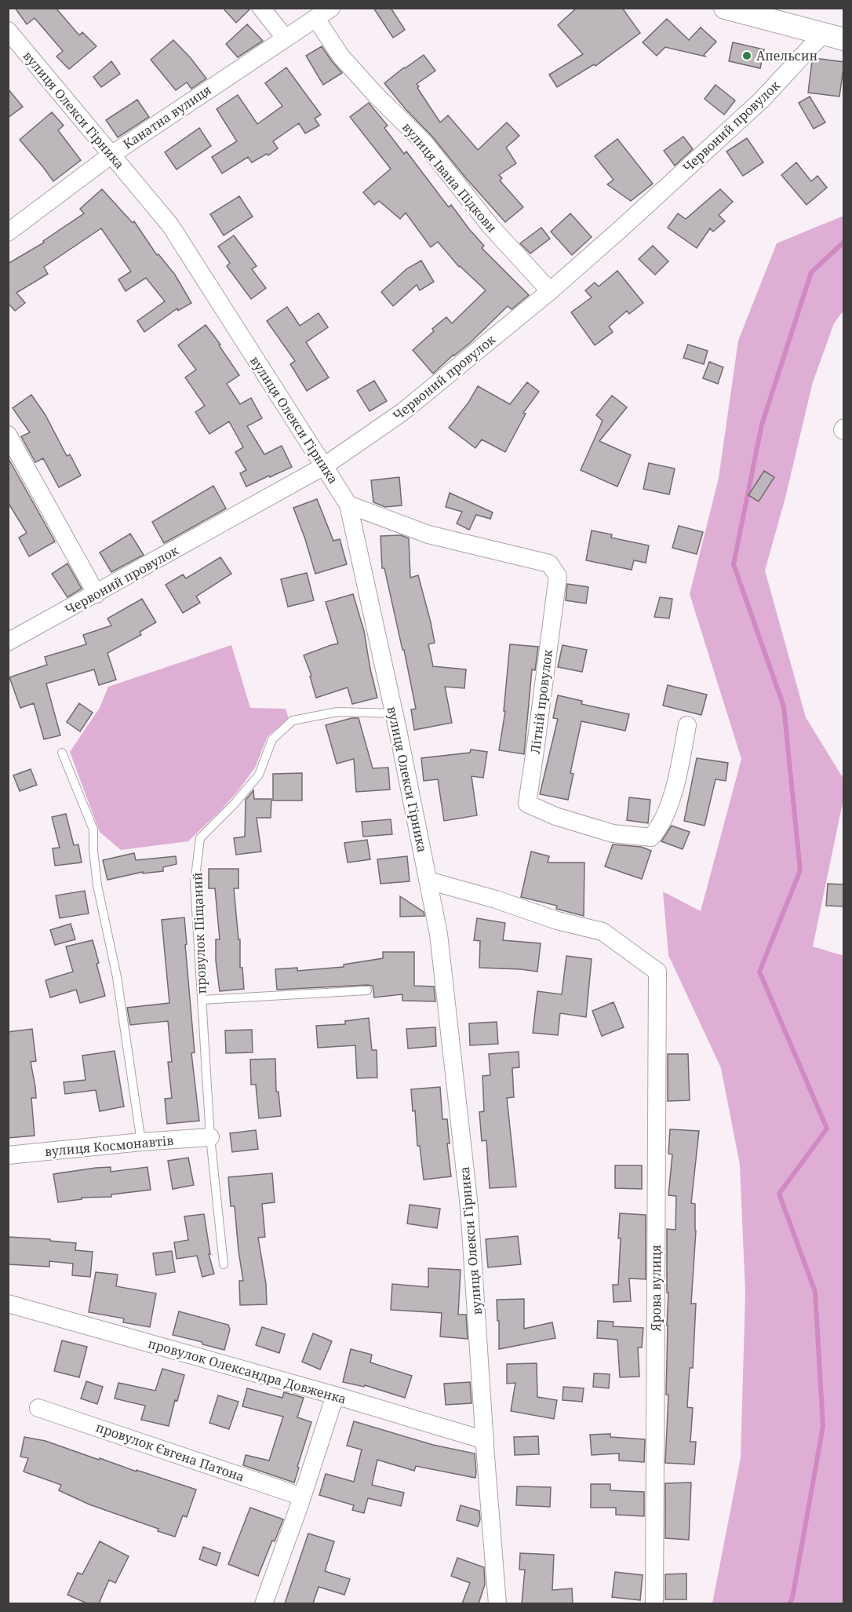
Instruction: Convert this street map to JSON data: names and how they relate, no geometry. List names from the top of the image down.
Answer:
{
  "streets": {
    "street": [
      "вулиця Олекси Гірника",
      "Канатна вулиця",
      "Червоний провулок",
      "вулиця Івана Підкови",
      "Літній провулок",
      "вулиця Космонавтів",
      "Ярова вулиця",
      "провулок Олександра Довженка",
      "провулок Євгена Патона"
    ],
    "lane": ["провулок Піщаний"]
  },
  "crossings": [
    ["вулиця Олекси Гірника", "Канатна вулиця"],
    ["вулиця Олекси Гірника", "Червоний провулок"],
    ["вулиця Олекси Гірника", "Літній провулок"],
    ["вулиця Олекси Гірника", "провулок Піщаний"],
    ["вулиця Олекси Гірника", "Ярова вулиця"],
    ["вулиця Олекси Гірника", "провулок Олександра Довженка"],
    ["Канатна вулиця", "вулиця Івана Підкови"],
    ["Червоний провулок", "вулиця Івана Підкови"],
    ["провулок Піщаний", "вулиця Космонавтів"]
  ],
  "places": ["Апельсин"]
}
